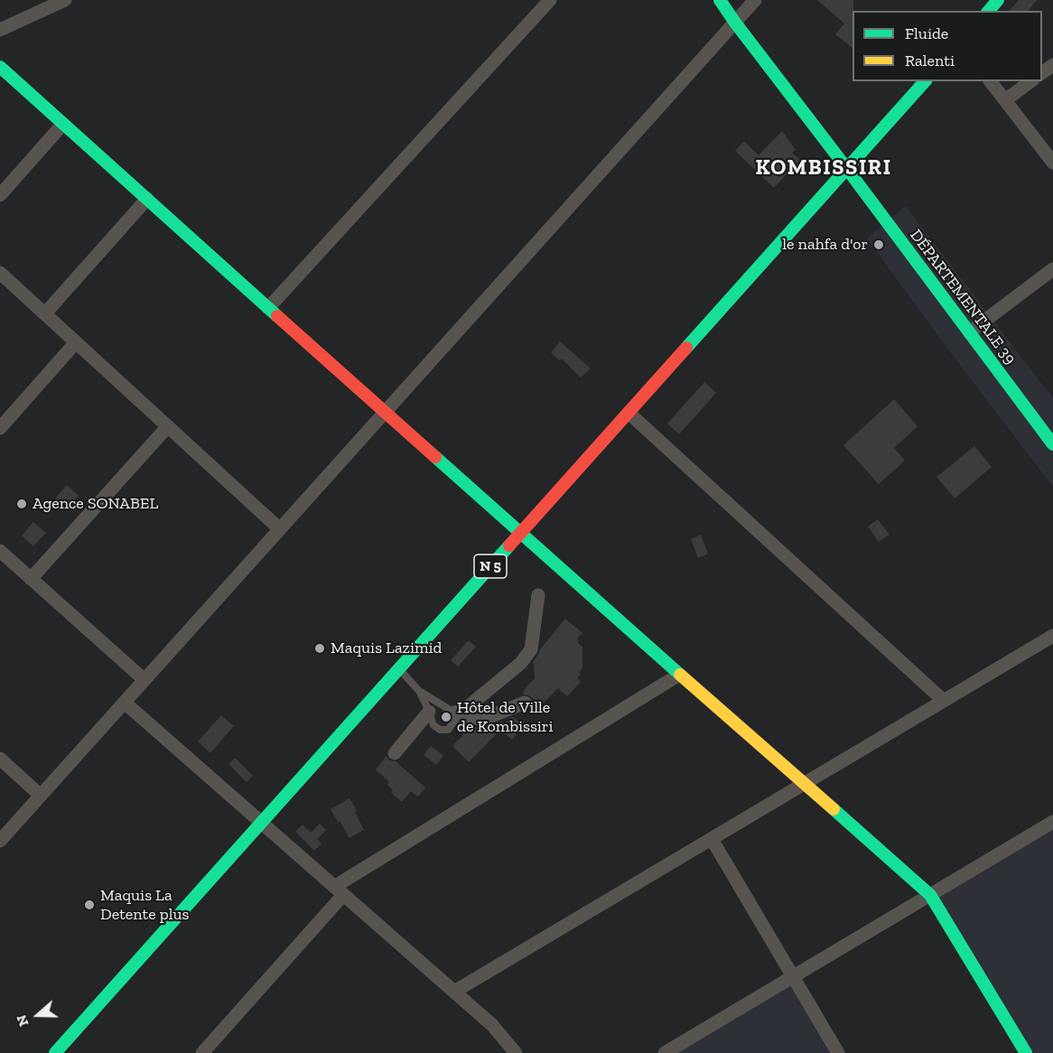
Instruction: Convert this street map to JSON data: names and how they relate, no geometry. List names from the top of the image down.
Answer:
{
  "streets": {
    "main road": ["DÉPARTEMENTALE 39", "N 5"]
  },
  "crossings": [
    ["DÉPARTEMENTALE 39", "N 5"]
  ],
  "districts": ["KOMBISSIRI"],
  "places": [
    "le nahfa d'or",
    "Agence SONABEL",
    "Maquis Lazimid",
    "Hôtel de Ville de Kombissiri",
    "Maquis La Detente plus"
  ],
  "legend": ["Fluide", "Ralenti"],
  "north": "left"
}
